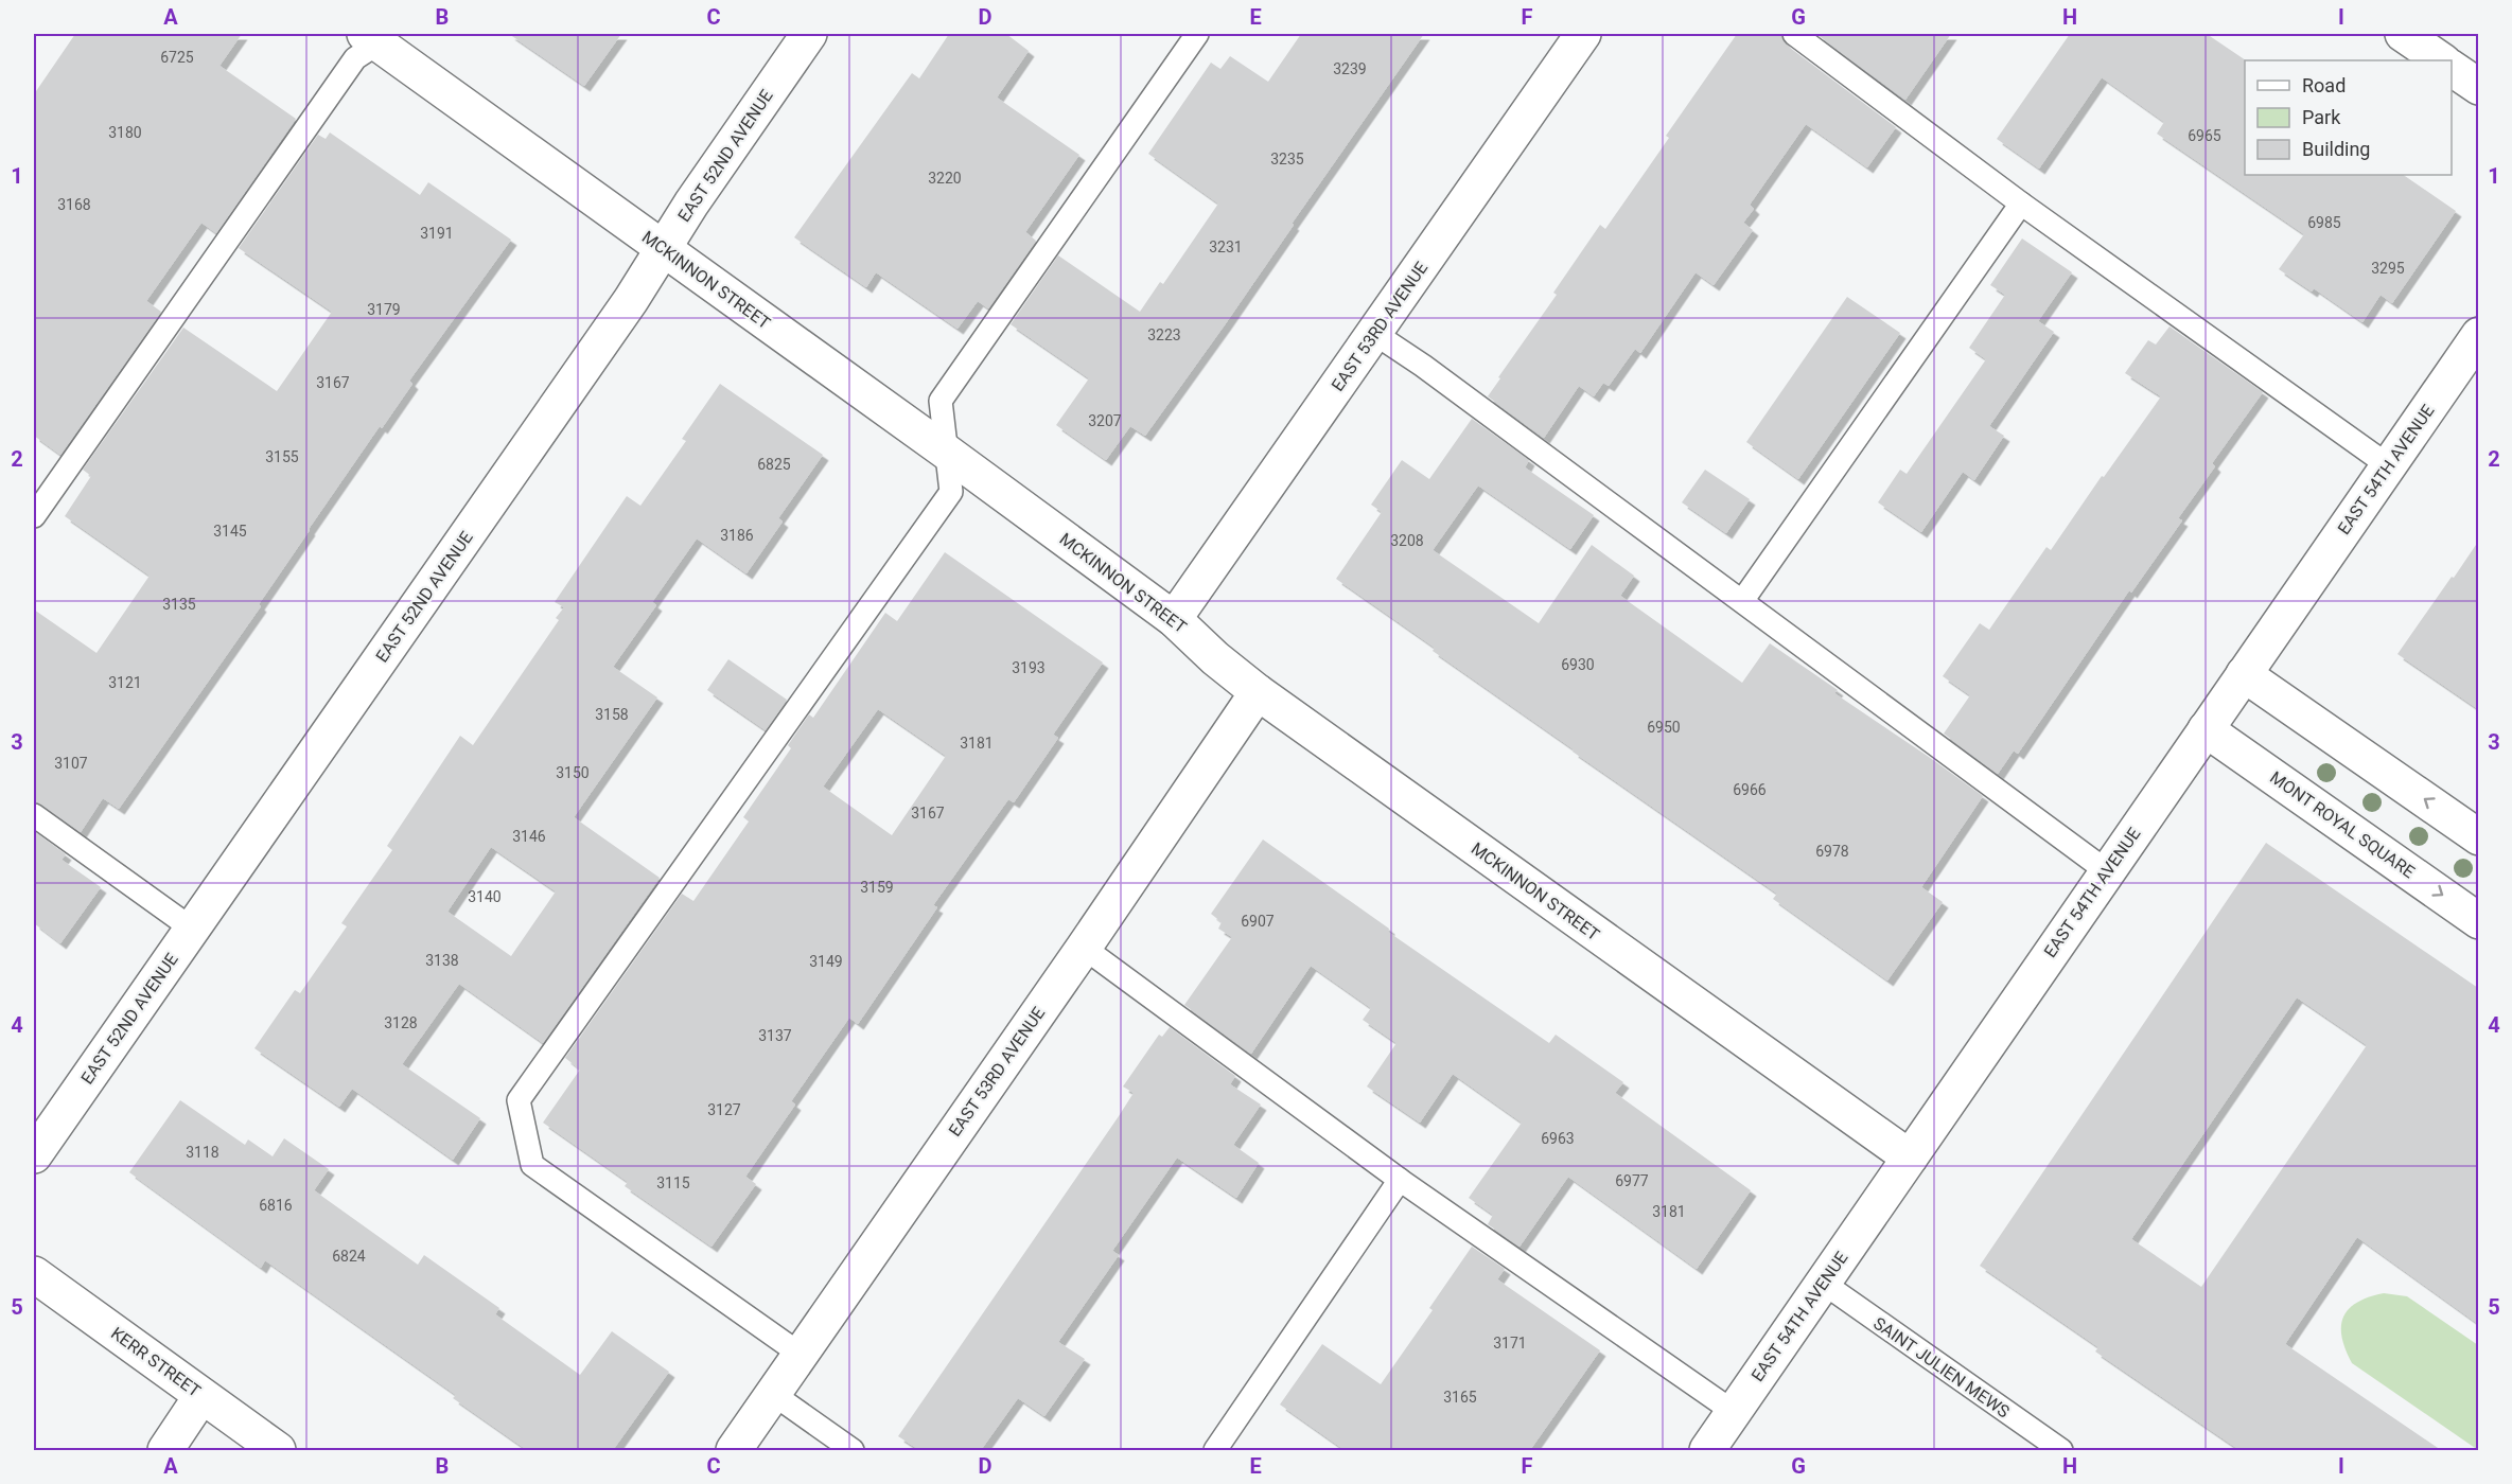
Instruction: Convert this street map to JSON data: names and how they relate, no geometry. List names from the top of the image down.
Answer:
{
  "streets": {
    "street": [
      "EAST 52ND AVENUE",
      "MCKINNON STREET",
      "EAST 53RD AVENUE",
      "EAST 54TH AVENUE",
      "MONT ROYAL SQUARE",
      "KERR STREET"
    ],
    "lane": ["SAINT JULIEN MEWS"]
  },
  "crossings": [
    ["EAST 52ND AVENUE", "MCKINNON STREET"],
    ["MCKINNON STREET", "EAST 53RD AVENUE"],
    ["MCKINNON STREET", "EAST 54TH AVENUE"],
    ["EAST 54TH AVENUE", "MONT ROYAL SQUARE"],
    ["EAST 54TH AVENUE", "SAINT JULIEN MEWS"]
  ],
  "house_numbers": [
    "6725",
    "3239",
    "3180",
    "6965",
    "3235",
    "3220",
    "3168",
    "6985",
    "3191",
    "3231",
    "3295",
    "3179",
    "3223",
    "3167",
    "3207",
    "3155",
    "6825",
    "3145",
    "3186",
    "3208",
    "3135",
    "6930",
    "3193",
    "3121",
    "3158",
    "6950",
    "3181",
    "3107",
    "3150",
    "6966",
    "3167",
    "3146",
    "6978",
    "3159",
    "3140",
    "6907",
    "3138",
    "3149",
    "3128",
    "3137",
    "3127",
    "6963",
    "3118",
    "6977",
    "3115",
    "6816",
    "3181",
    "6824",
    "3171",
    "3165"
  ],
  "legend": ["Road", "Park", "Building"],
  "grid": {
    "columns": [
      "A",
      "B",
      "C",
      "D",
      "E",
      "F",
      "G",
      "H",
      "I"
    ],
    "rows": [
      "1",
      "2",
      "3",
      "4",
      "5"
    ]
  }
}
